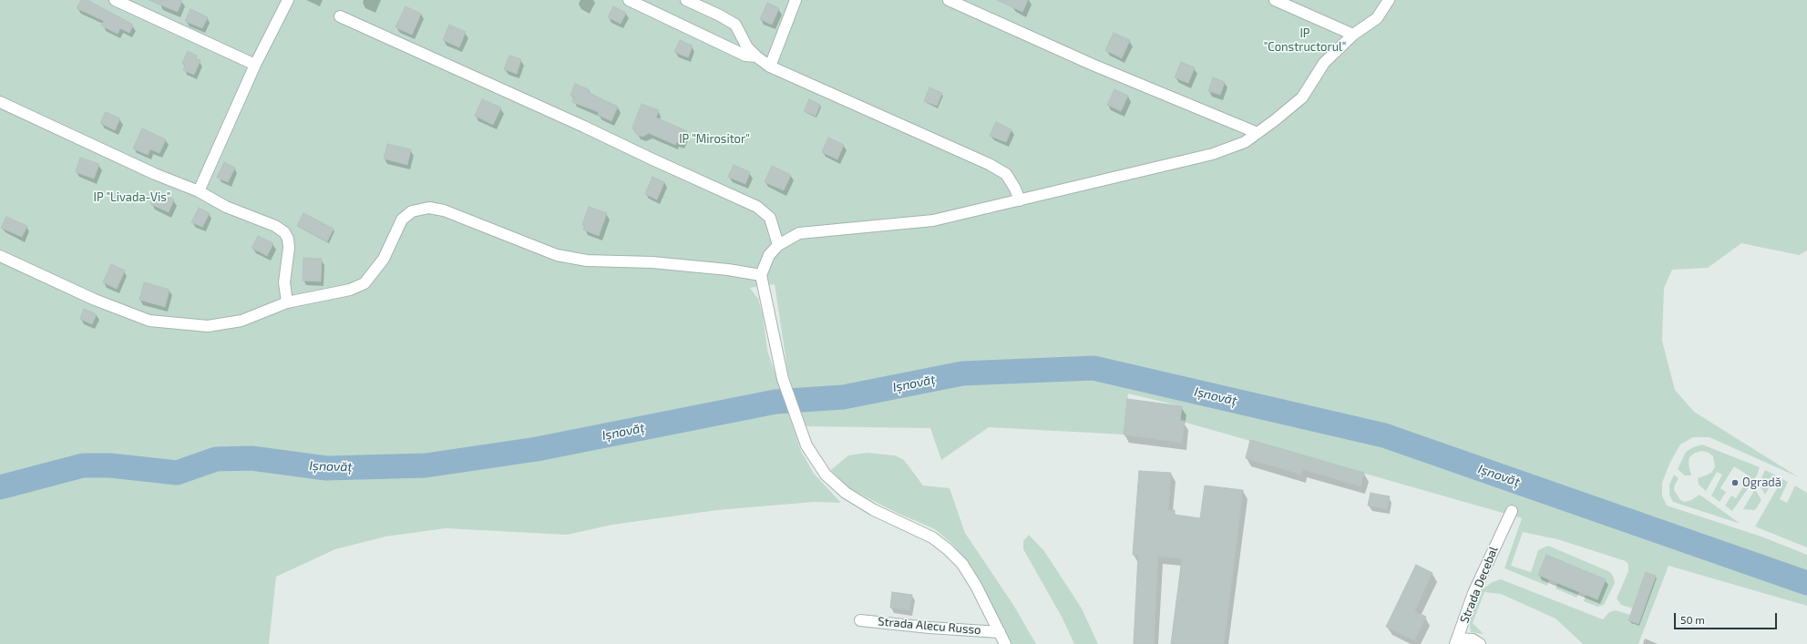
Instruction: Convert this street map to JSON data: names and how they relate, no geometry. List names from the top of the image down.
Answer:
{
  "streets": {
    "street": ["Strada Decebal", "Strada Alecu Russo"]
  },
  "water": ["Ișnovăț"],
  "parks": ["IP \"Constructorul\"", "IP \"Mirositor\"", "IP \"Livada-Vis\""],
  "places": ["Ogradă"],
  "scale_bar": "50 m"
}
